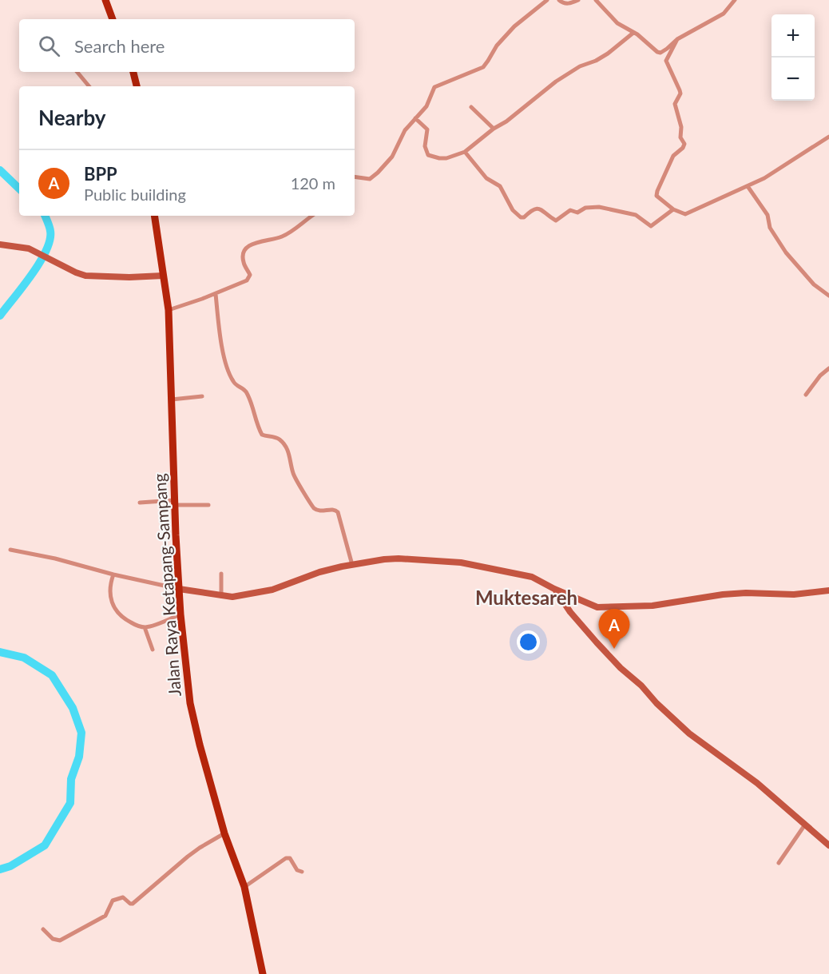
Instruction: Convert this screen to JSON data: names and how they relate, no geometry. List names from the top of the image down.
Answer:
{
  "streets": {
    "main road": ["Jalan Raya Ketapang-Sampang"]
  },
  "districts": ["Muktesareh"],
  "page": {
    "map_buttons": ["+", "−"],
    "search": "Search here",
    "heading": "Nearby",
    "list": [
      {
        "mark": "A",
        "name": "BPP",
        "note": "Public building",
        "value": "120 m"
      }
    ],
    "pins": "A"
  }
}
